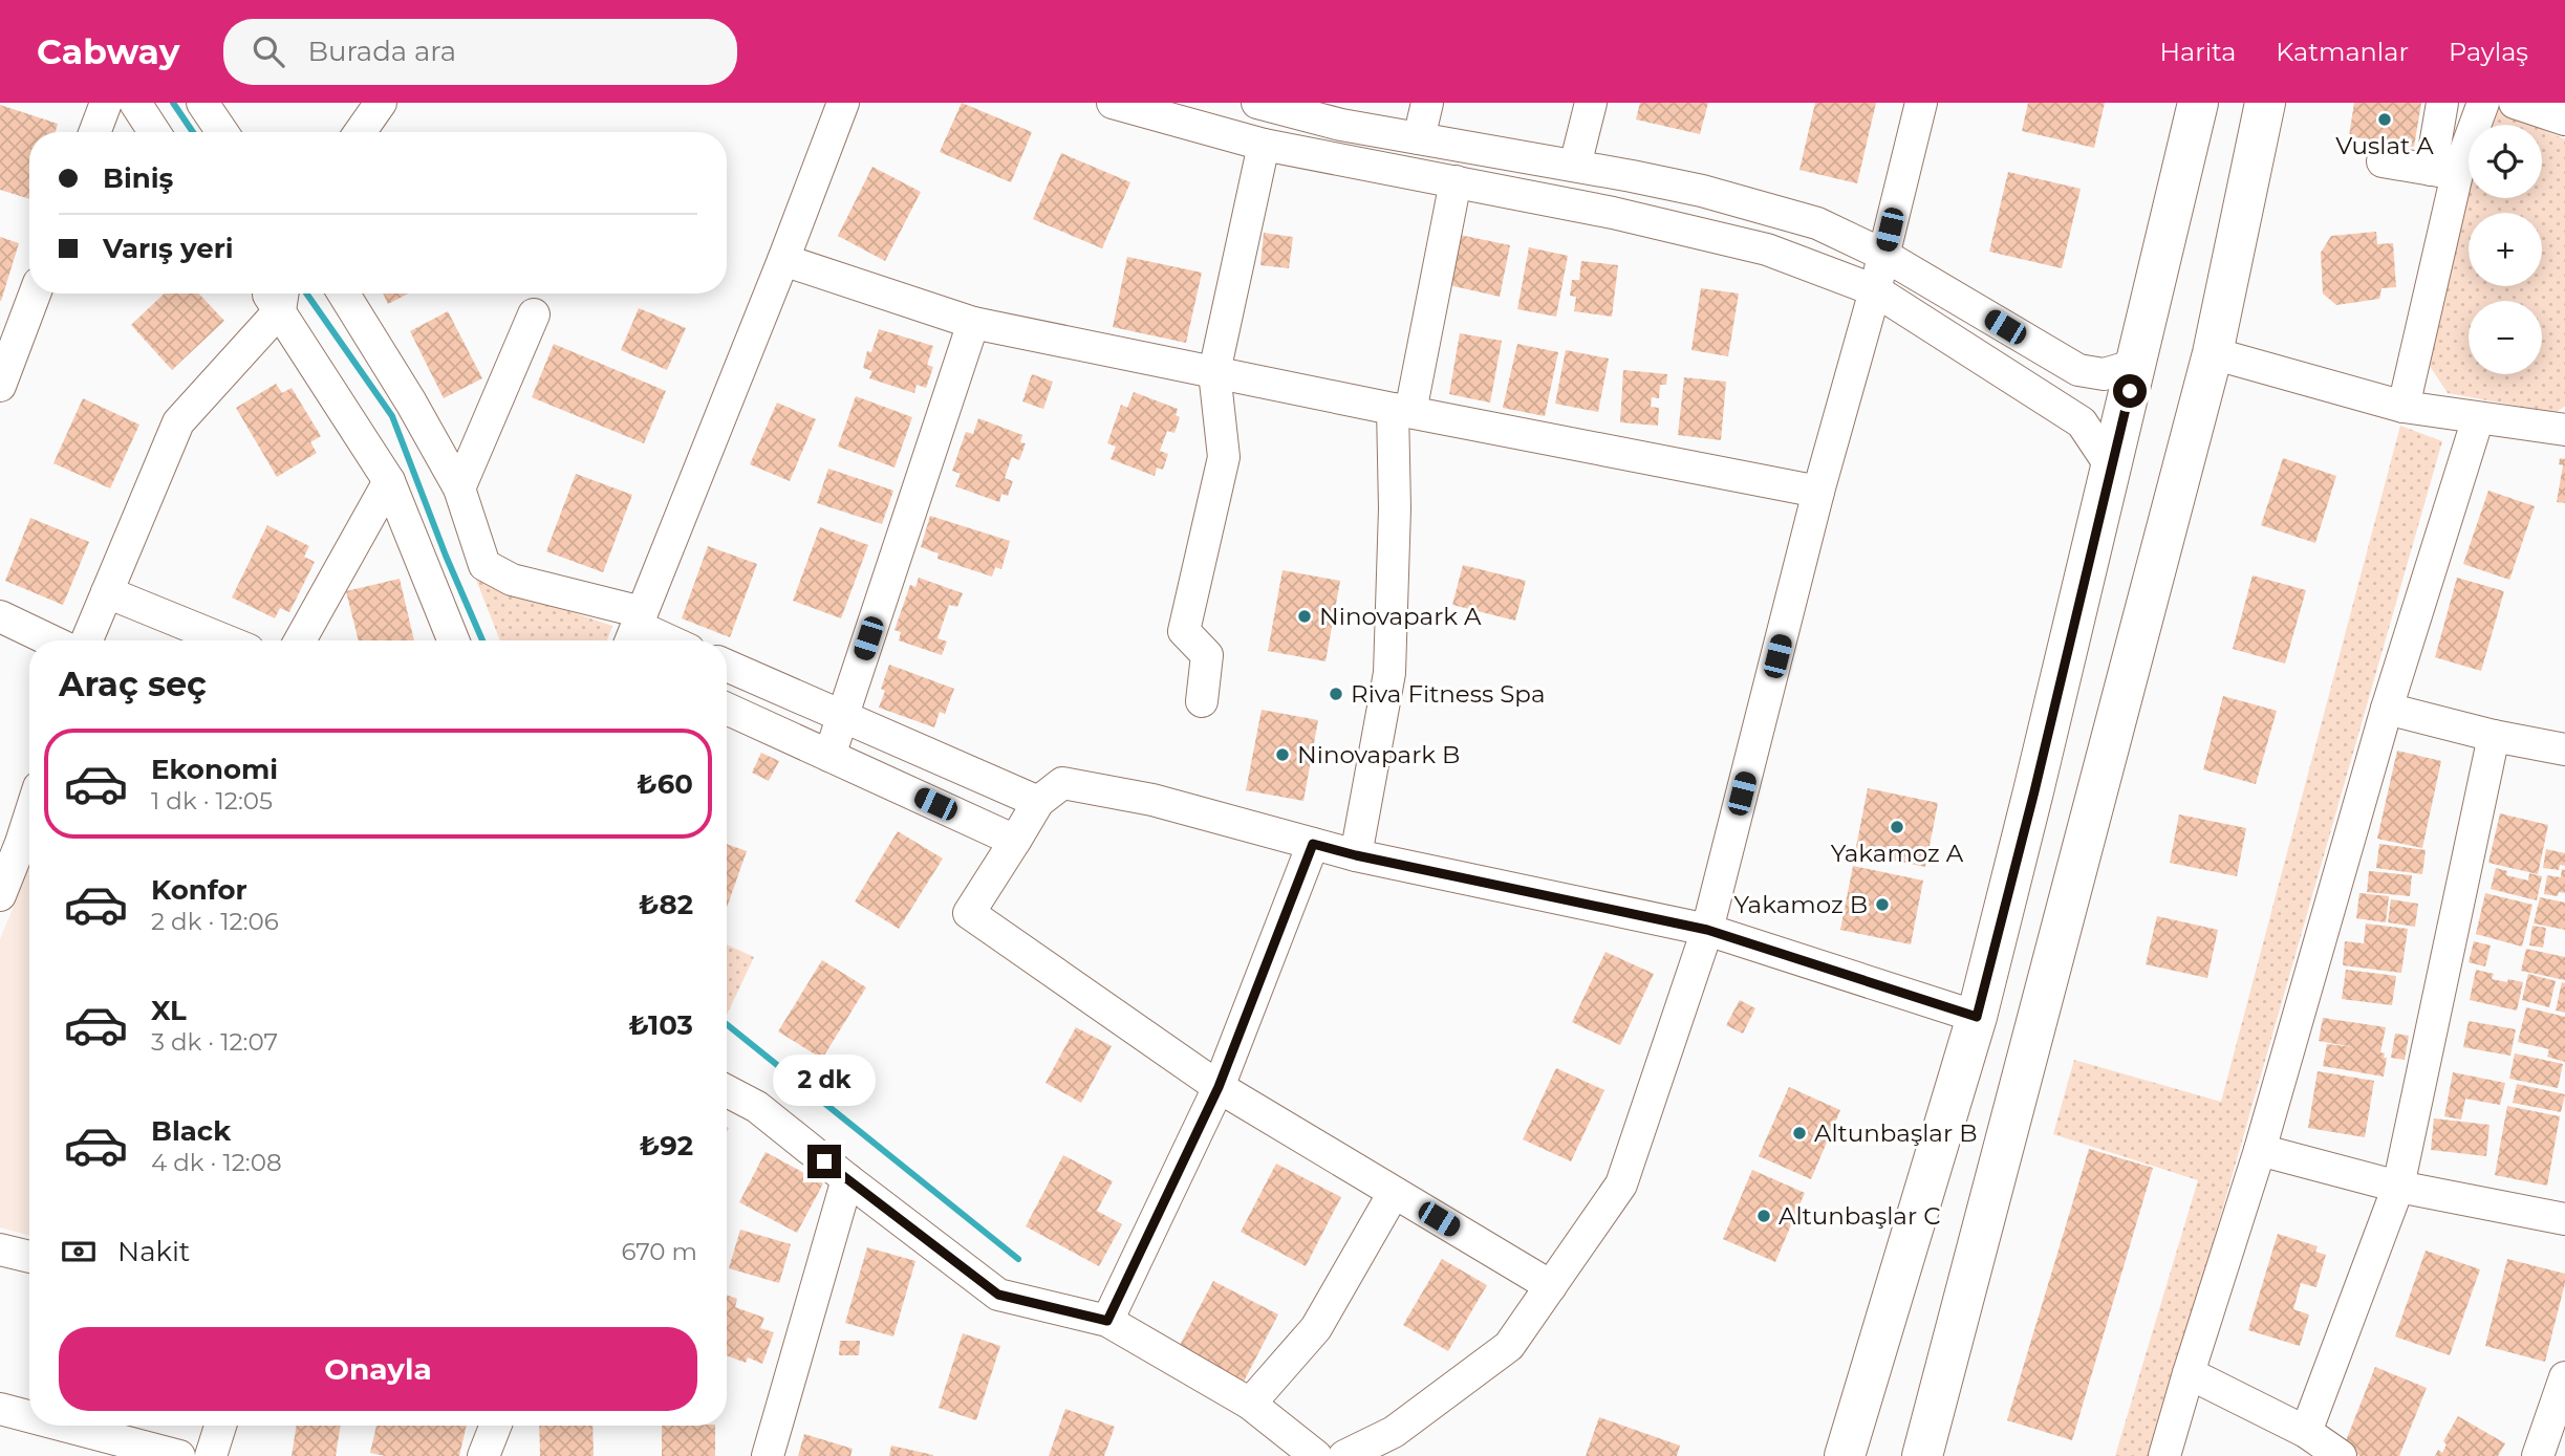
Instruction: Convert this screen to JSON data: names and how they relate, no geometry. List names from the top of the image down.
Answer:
{
  "places": [
    "Vuslat A",
    "Ninovapark A",
    "Riva Fitness Spa",
    "Ninovapark B",
    "Yakamoz A",
    "Yakamoz B",
    "Altunbaşlar B",
    "Altunbaşlar C"
  ],
  "page": {
    "header": "Cabway",
    "search": "Burada ara",
    "nav": ["Harita", "Katmanlar", "Paylaş"],
    "map_buttons": ["+", "−"],
    "banner": ["Biniş", "Varış yeri"],
    "heading": "Araç seç",
    "list": [
      {
        "name": "Ekonomi",
        "note": "1 dk · 12:05",
        "value": "₺60"
      },
      {
        "name": "Konfor",
        "note": "2 dk · 12:06",
        "value": "₺82"
      },
      {
        "name": "XL",
        "note": "3 dk · 12:07",
        "value": "₺103"
      },
      {
        "name": "Black",
        "note": "4 dk · 12:08",
        "value": "₺92"
      }
    ],
    "bubble": "2 dk",
    "pay": ["Nakit", "670 m"],
    "buttons": "Onayla"
  }
}
